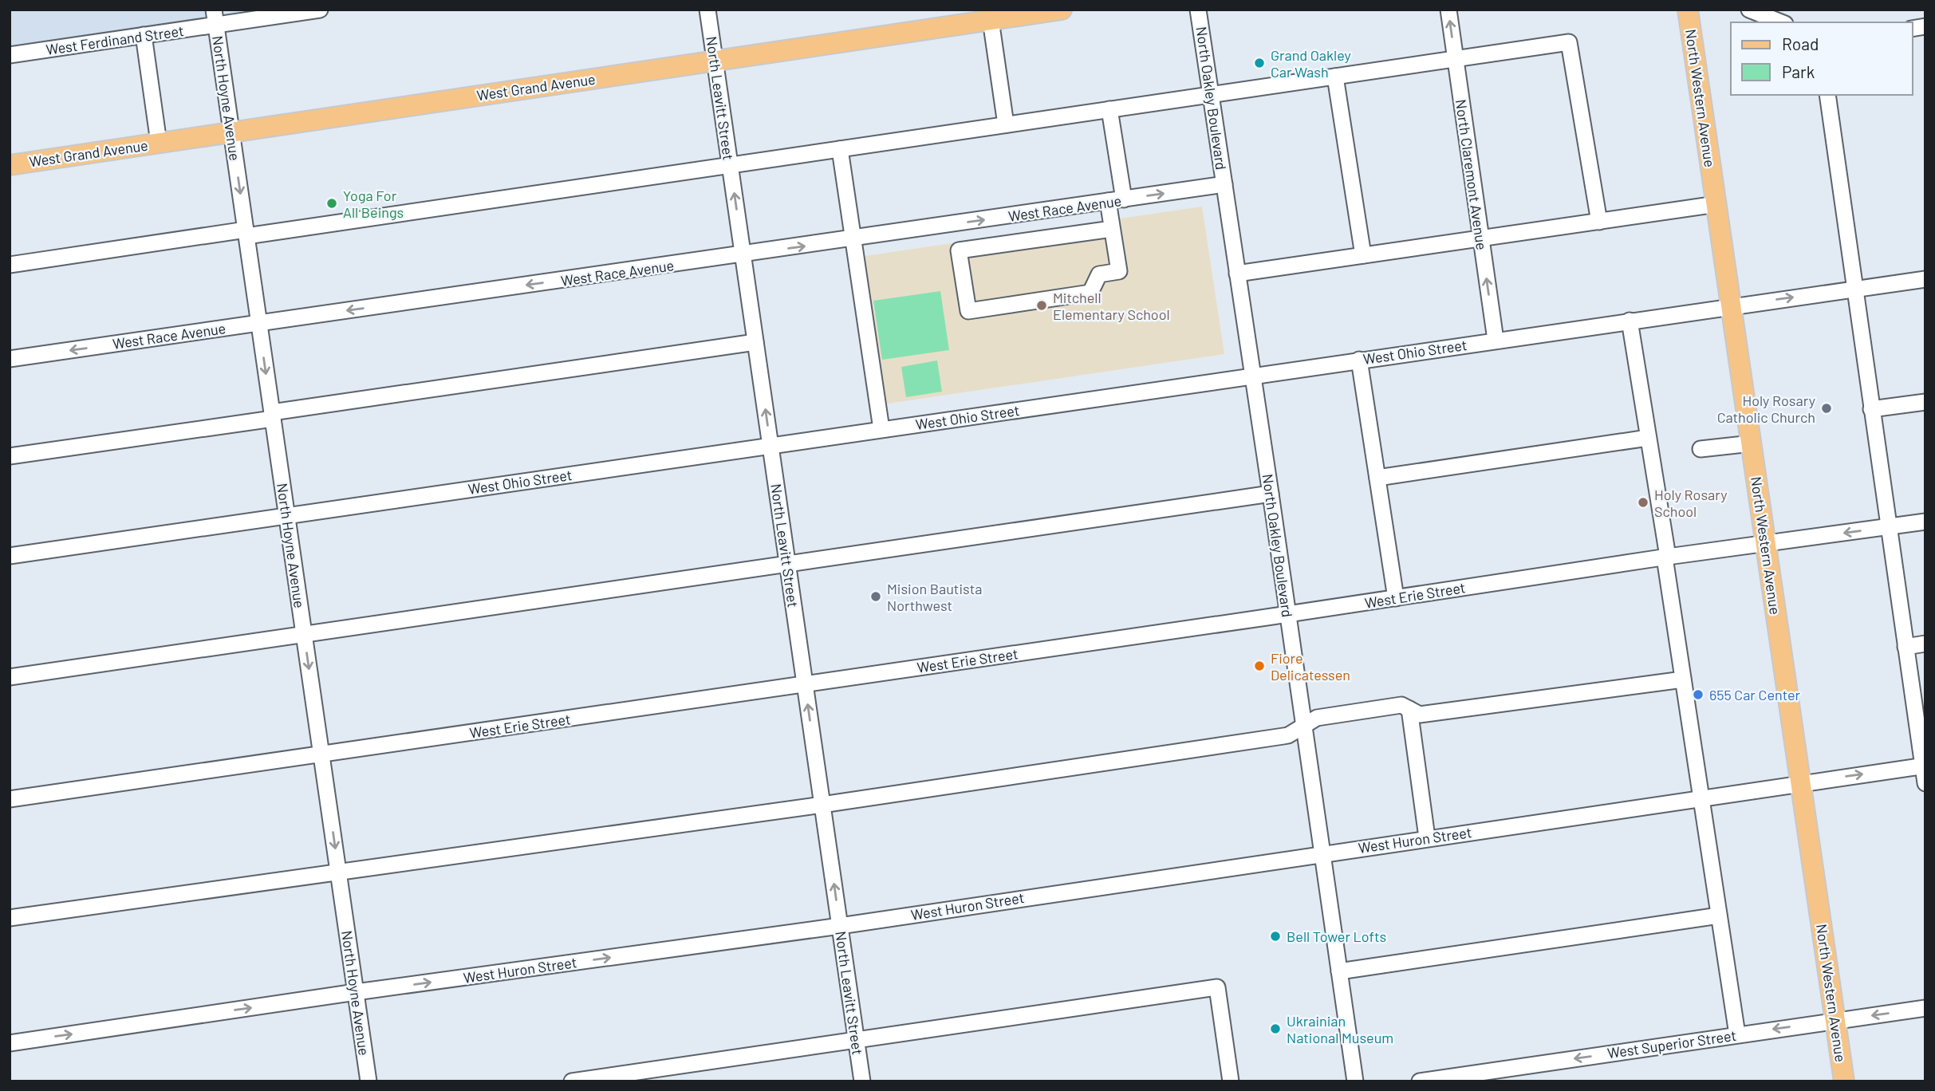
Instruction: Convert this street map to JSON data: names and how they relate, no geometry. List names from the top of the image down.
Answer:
{
  "streets": {
    "main road": ["West Grand Avenue", "North Western Avenue"],
    "street": [
      "West Ferdinand Street",
      "North Hoyne Avenue",
      "North Leavitt Street",
      "North Oakley Boulevard",
      "North Claremont Avenue",
      "West Race Avenue",
      "West Ohio Street",
      "West Erie Street",
      "West Huron Street",
      "West Superior Street"
    ]
  },
  "crossings": [
    ["West Ferdinand Street", "North Hoyne Avenue"],
    ["West Grand Avenue", "North Hoyne Avenue"],
    ["West Grand Avenue", "North Leavitt Street"],
    ["North Hoyne Avenue", "West Race Avenue"],
    ["North Hoyne Avenue", "West Ohio Street"],
    ["North Hoyne Avenue", "West Erie Street"],
    ["North Hoyne Avenue", "West Huron Street"],
    ["North Leavitt Street", "West Race Avenue"],
    ["North Leavitt Street", "West Ohio Street"],
    ["North Leavitt Street", "West Erie Street"],
    ["North Leavitt Street", "West Huron Street"],
    ["North Oakley Boulevard", "West Race Avenue"],
    ["North Oakley Boulevard", "West Ohio Street"],
    ["North Oakley Boulevard", "West Erie Street"],
    ["North Oakley Boulevard", "West Huron Street"],
    ["North Western Avenue", "West Ohio Street"],
    ["North Western Avenue", "West Erie Street"],
    ["North Western Avenue", "West Huron Street"],
    ["North Western Avenue", "West Superior Street"],
    ["North Claremont Avenue", "West Ohio Street"]
  ],
  "one_way": ["North Hoyne Avenue", "North Claremont Avenue"],
  "places": [
    "Grand Oakley Car Wash",
    "Yoga For All Beings",
    "Mitchell Elementary School",
    "Holy Rosary Catholic Church",
    "Holy Rosary School",
    "Mision Bautista Northwest",
    "Fiore Delicatessen",
    "655 Car Center",
    "Bell Tower Lofts",
    "Ukrainian National Museum"
  ],
  "legend": ["Road", "Park"]
}
